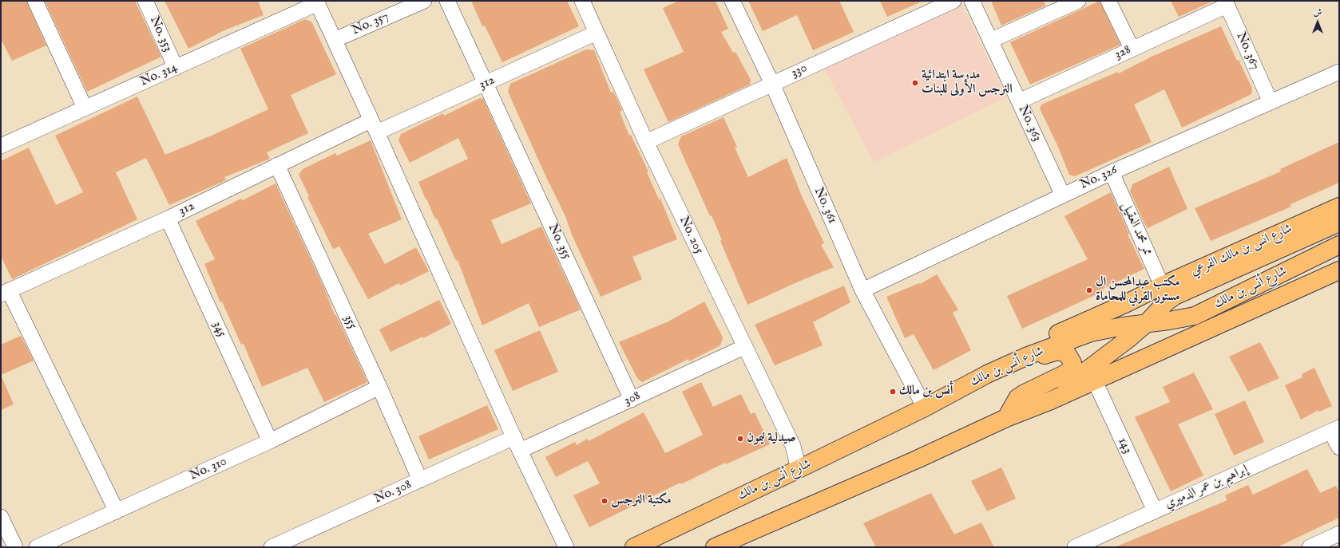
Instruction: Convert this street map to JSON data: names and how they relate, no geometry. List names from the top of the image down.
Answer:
{
  "streets": {
    "main road": ["شارع انس بن مالك الفرعي", "شارع أنس بن مالك"],
    "street": [
      "No. 357",
      "No. 353",
      "No. 367",
      "328",
      "330",
      "No. 314",
      "312",
      "No. 363",
      "No. 326",
      "No. 361",
      "ممر محمد العقيل",
      "No. 205",
      "No. 355",
      "355",
      "345",
      "308",
      "143",
      "No. 310",
      "إبراهيم بن عمر الدميري",
      "No. 308"
    ]
  },
  "crossings": [
    ["No. 353", "No. 314"],
    ["No. 367", "328"],
    ["No. 367", "No. 326"],
    ["328", "No. 363"],
    ["330", "No. 361"],
    ["330", "No. 205"],
    ["312", "No. 205"],
    ["312", "No. 355"],
    ["312", "355"],
    ["312", "345"],
    ["No. 363", "No. 326"],
    ["No. 326", "No. 361"],
    ["No. 326", "ممر محمد العقيل"],
    ["No. 361", "شارع أنس بن مالك"],
    ["ممر محمد العقيل", "شارع انس بن مالك الفرعي"],
    ["No. 205", "شارع أنس بن مالك"],
    ["No. 205", "308"],
    ["No. 355", "308"],
    ["شارع انس بن مالك الفرعي", "شارع أنس بن مالك"],
    ["شارع أنس بن مالك", "143"],
    ["355", "No. 310"],
    ["355", "No. 308"],
    ["345", "No. 310"],
    ["308", "No. 308"],
    ["143", "إبراهيم بن عمر الدميري"]
  ],
  "places": [
    "مدرسة ابتدائية النرجس الأولى للبنات",
    "مكتب عبدالمحسن ال مستور القرني للمحاماة",
    "أنس بن مالك",
    "صيدلية ليمون",
    "مكتبة النرجس"
  ],
  "north": "top"
}
